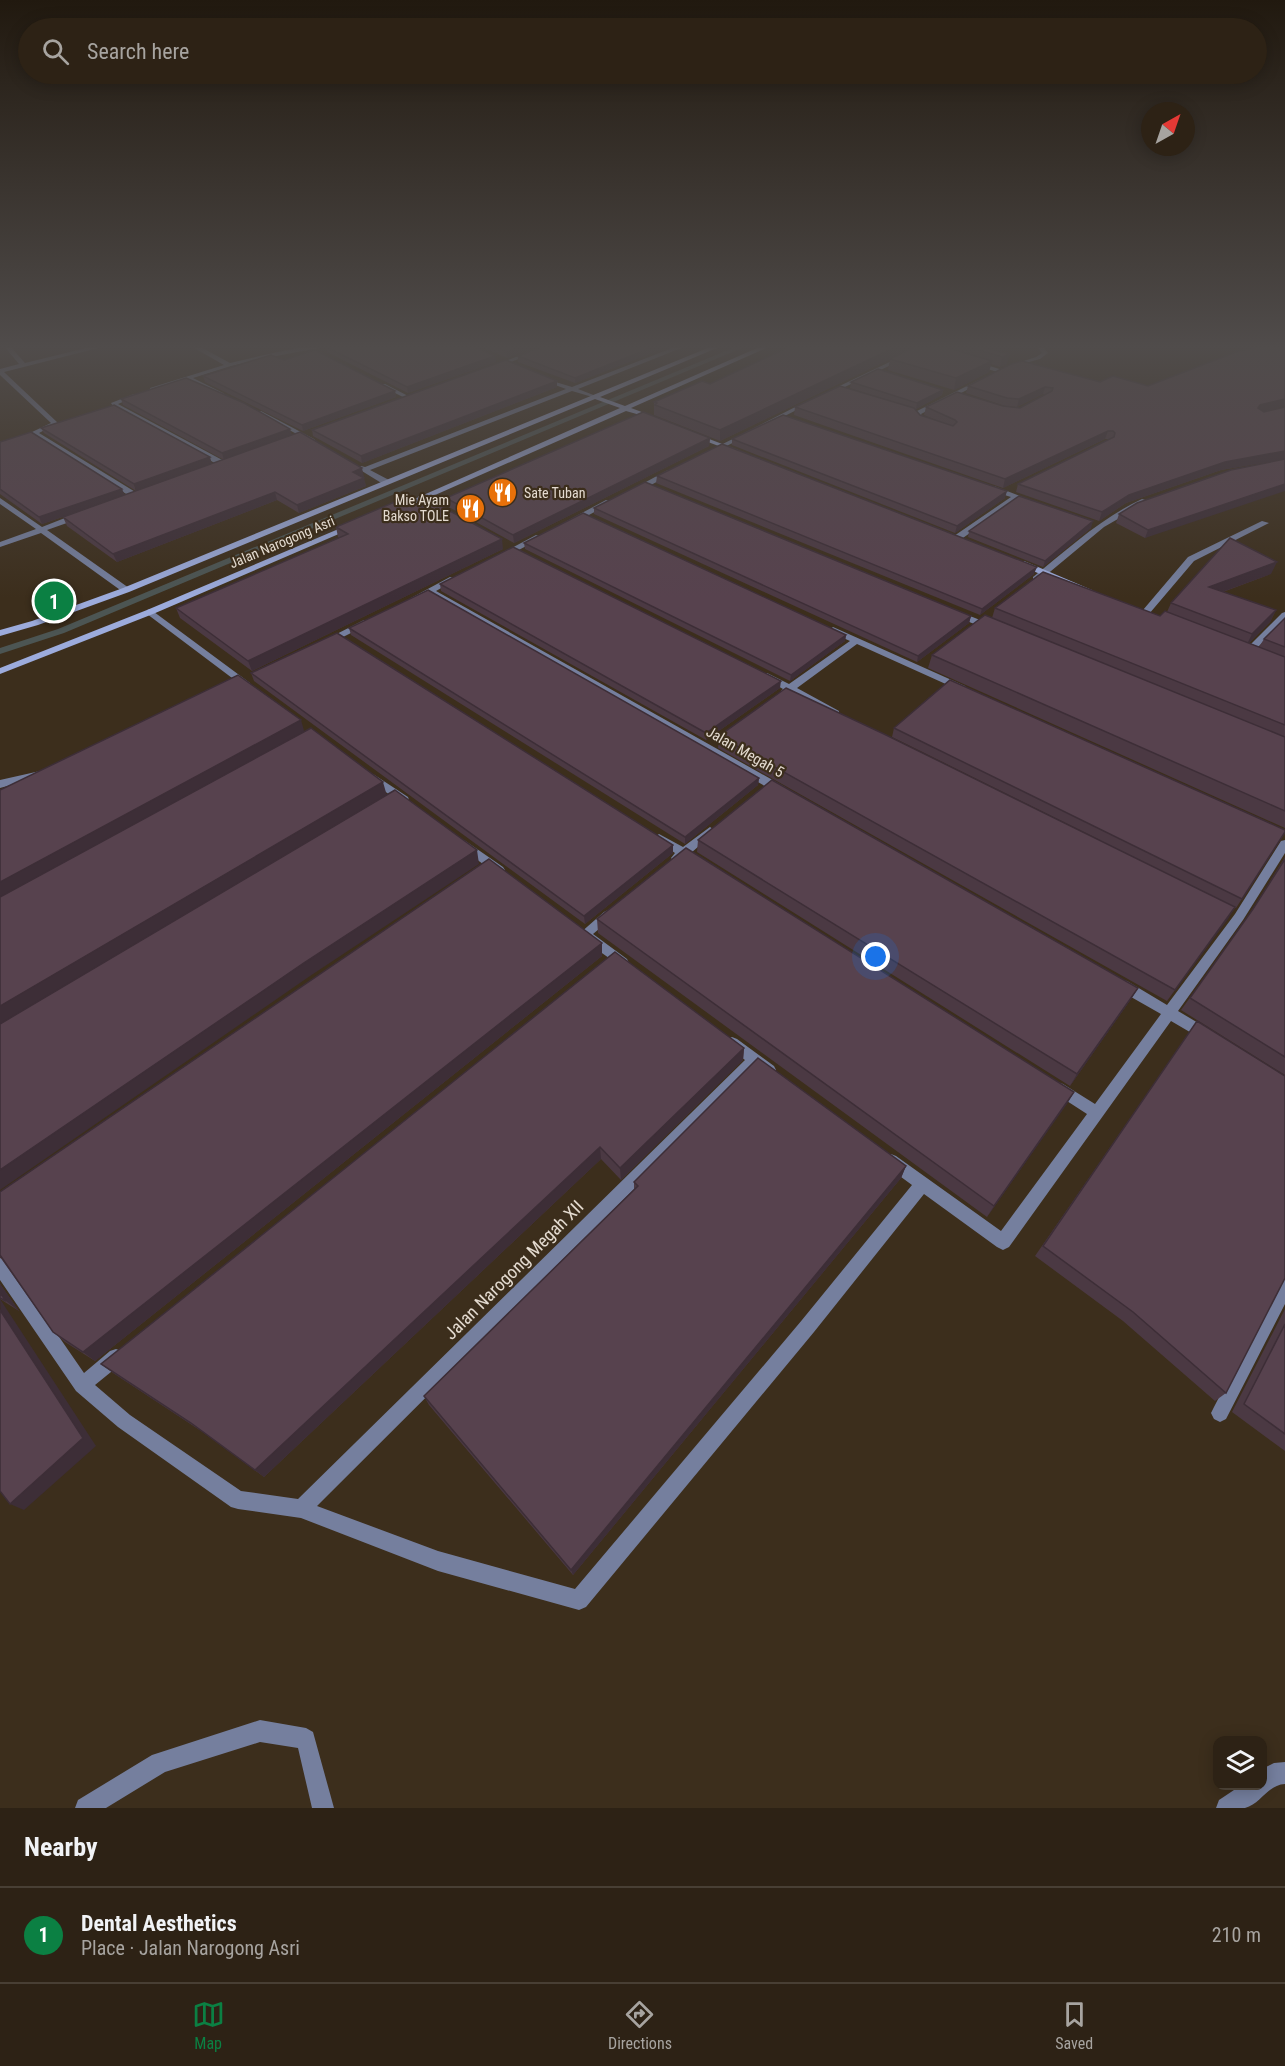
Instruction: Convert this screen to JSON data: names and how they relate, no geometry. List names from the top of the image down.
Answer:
{
  "streets": {
    "street": ["Jalan Narogong Asri", "Jalan Megah 5", "Jalan Narogong Megah XII"]
  },
  "places": {
    "restaurant": ["Sate Tuban", "Mie Ayam Bakso TOLE"]
  },
  "north": "top right",
  "page": {
    "search": "Search here",
    "pins": "1",
    "heading": "Nearby",
    "list": [
      {
        "mark": "1",
        "name": "Dental Aesthetics",
        "note": "Place · Jalan Narogong Asri",
        "value": "210 m"
      }
    ],
    "nav": ["Map", "Directions", "Saved"]
  }
}
